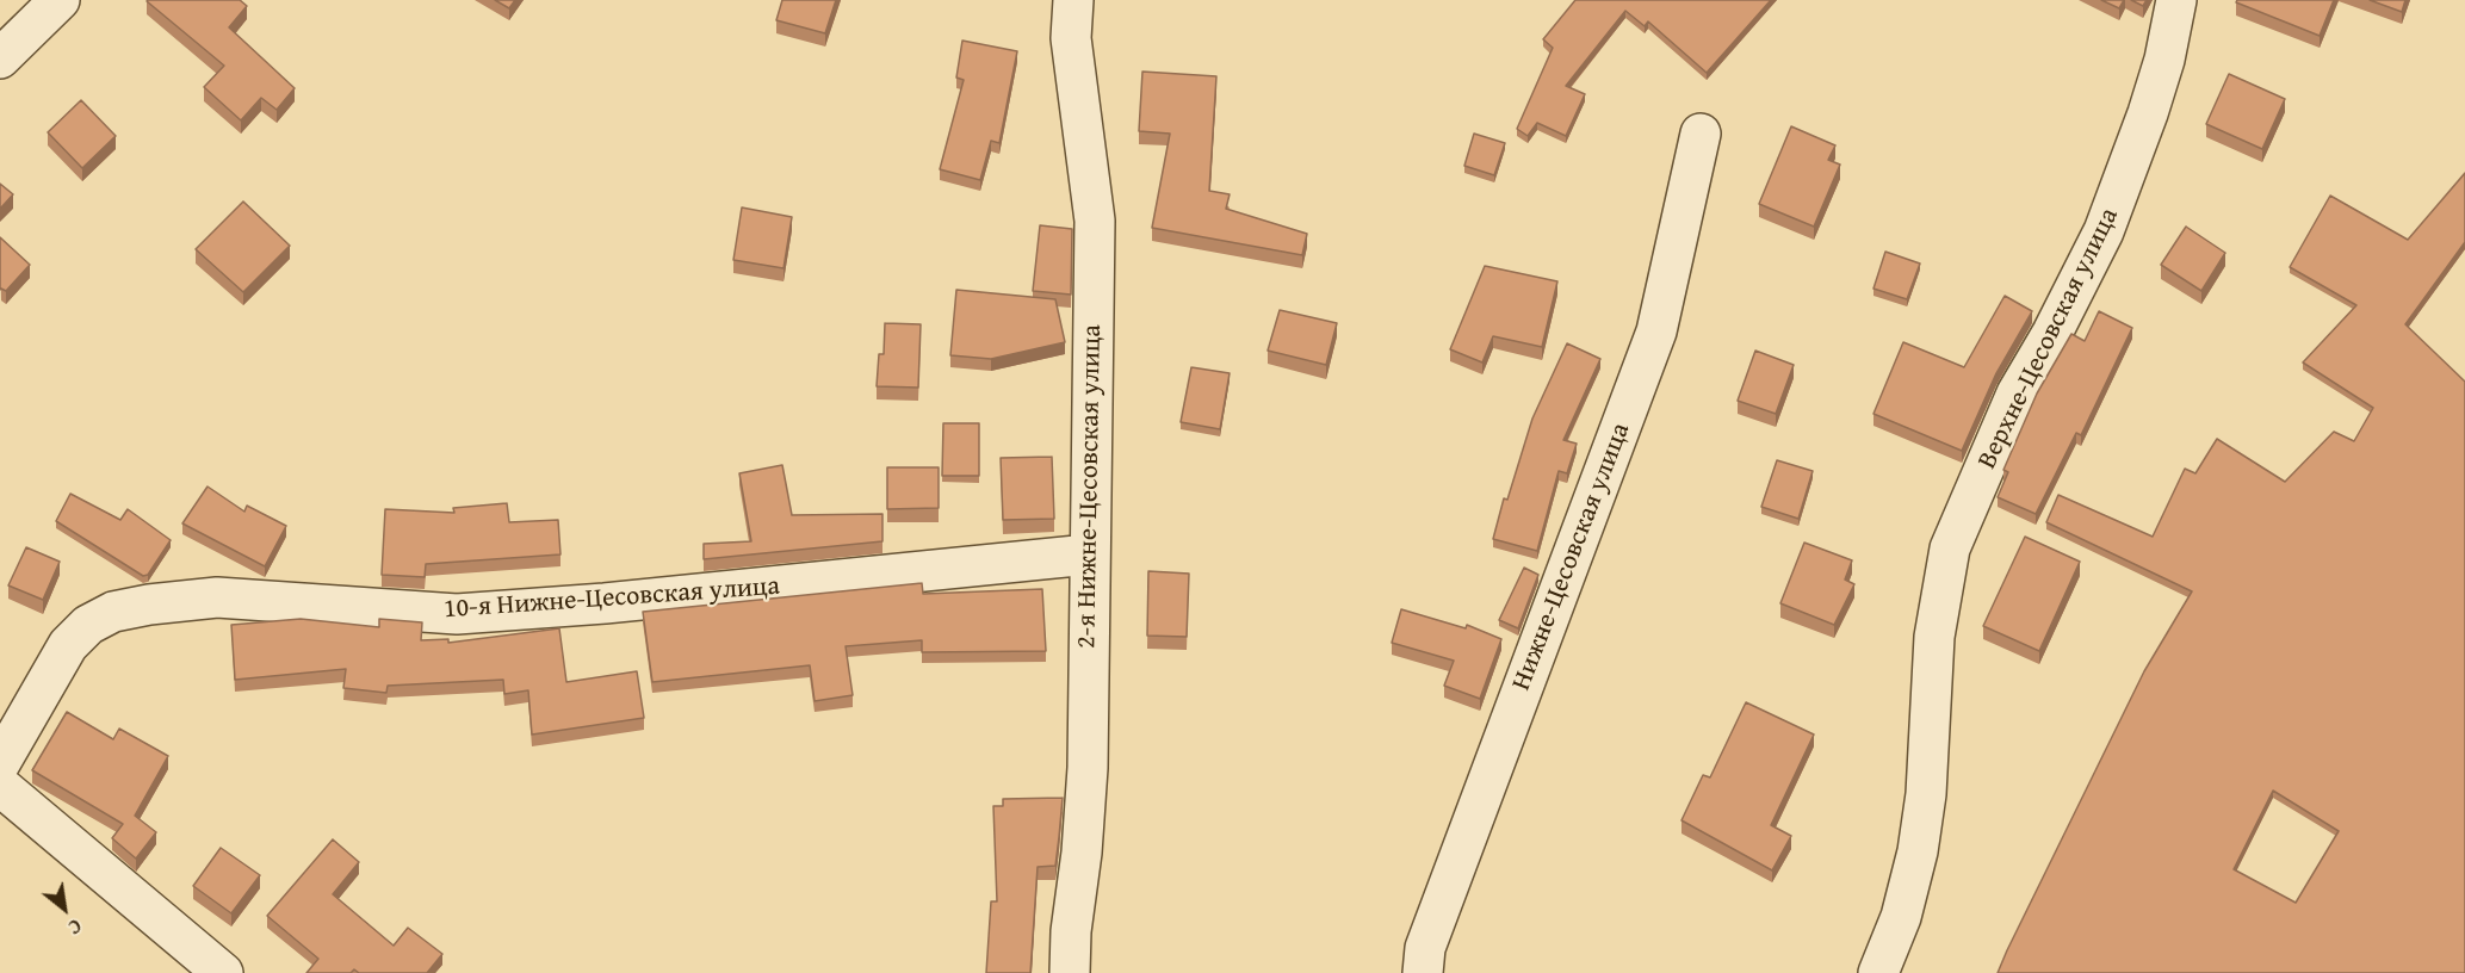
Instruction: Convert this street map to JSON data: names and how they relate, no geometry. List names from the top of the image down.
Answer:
{
  "streets": {
    "street": [
      "Верхне-Цесовская улица",
      "2-я Нижне-Цесовская улица",
      "Нижне-Цесовская улица",
      "10-я Нижне-Цесовская улица"
    ]
  },
  "crossings": [
    ["2-я Нижне-Цесовская улица", "10-я Нижне-Цесовская улица"]
  ],
  "north": "bottom right"
}
